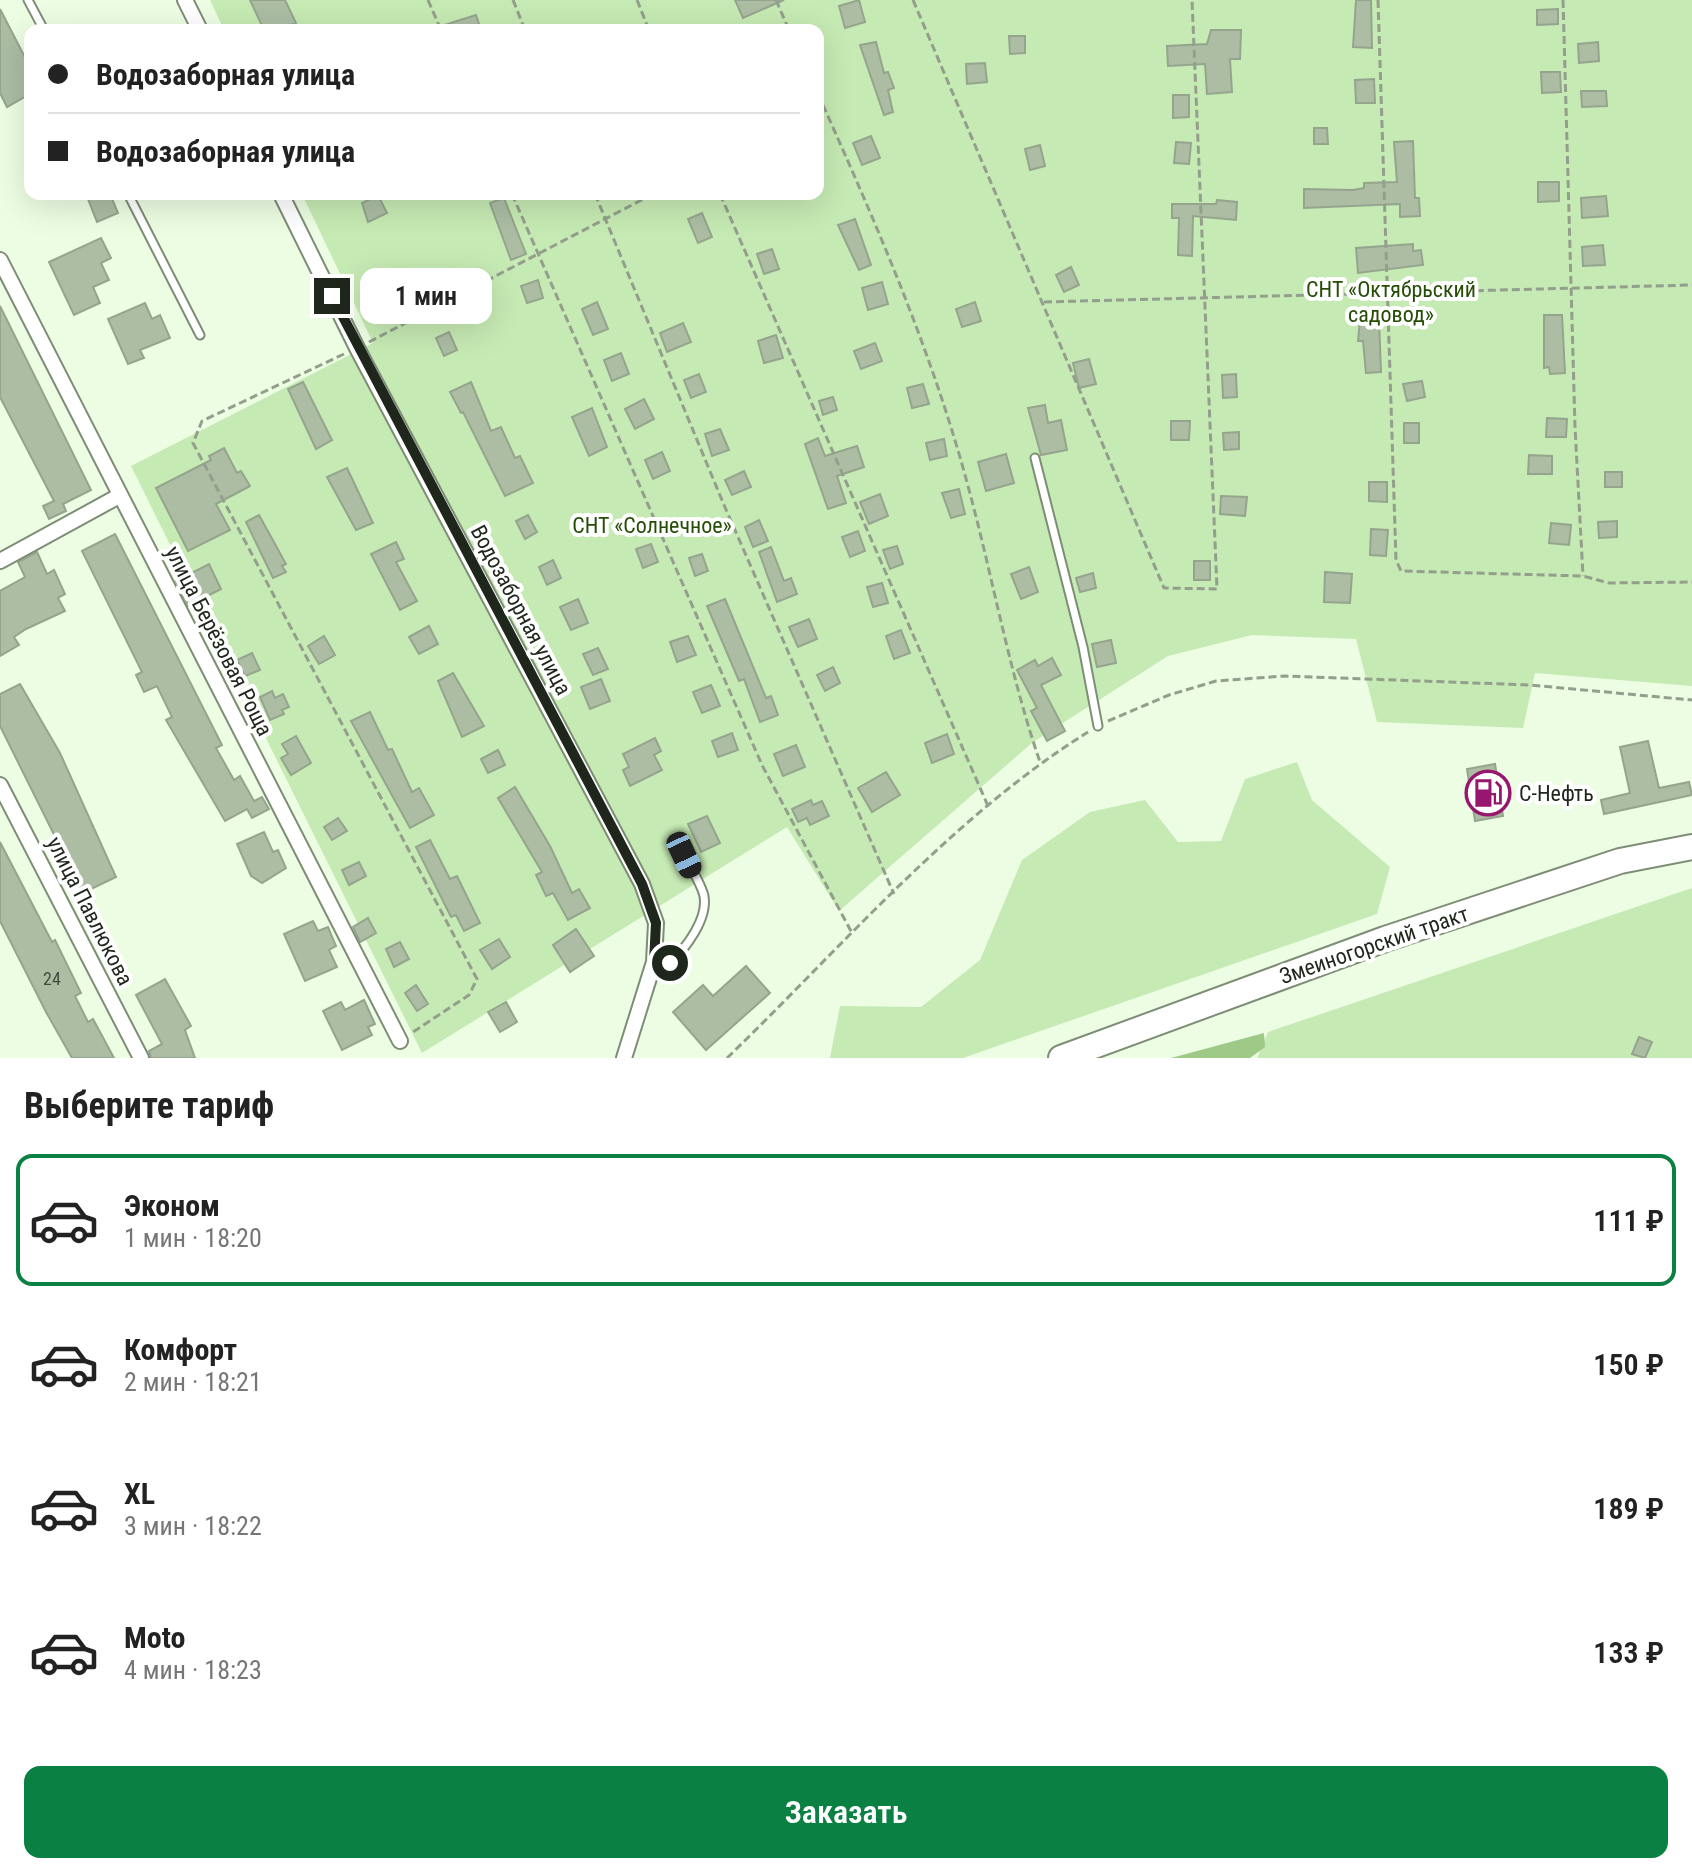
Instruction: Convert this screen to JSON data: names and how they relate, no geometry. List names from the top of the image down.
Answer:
{
  "streets": {
    "highway": ["Змеиногорский тракт"],
    "street": ["Водозаборная улица", "улица Берёзовая Роща", "улица Павлюкова"]
  },
  "parks": ["СНТ «Октябрьский садовод»", "СНТ «Солнечное»"],
  "places": {
    "fuel station": ["С-Нефть"]
  },
  "house_numbers": ["24"],
  "page": {
    "banner": ["Водозаборная улица", "Водозаборная улица"],
    "bubble": "1 мин",
    "heading": "Выберите тариф",
    "list": [
      {
        "name": "Эконом",
        "note": "1 мин · 18:20",
        "value": "111 ₽"
      },
      {
        "name": "Комфорт",
        "note": "2 мин · 18:21",
        "value": "150 ₽"
      },
      {
        "name": "XL",
        "note": "3 мин · 18:22",
        "value": "189 ₽"
      },
      {
        "name": "Moto",
        "note": "4 мин · 18:23",
        "value": "133 ₽"
      }
    ],
    "buttons": "Заказать"
  }
}
